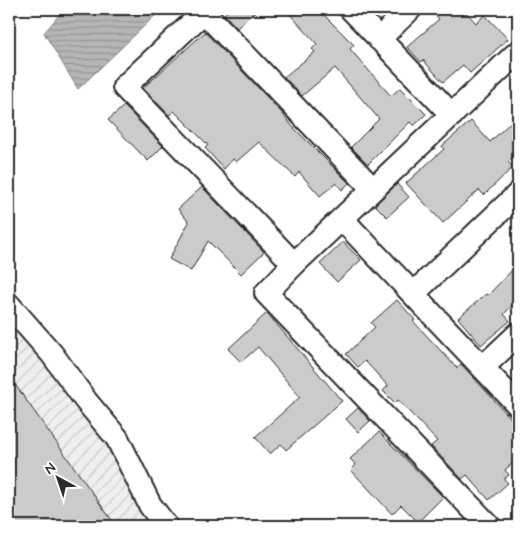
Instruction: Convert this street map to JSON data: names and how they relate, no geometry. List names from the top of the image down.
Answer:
{
  "north": "top left"
}
